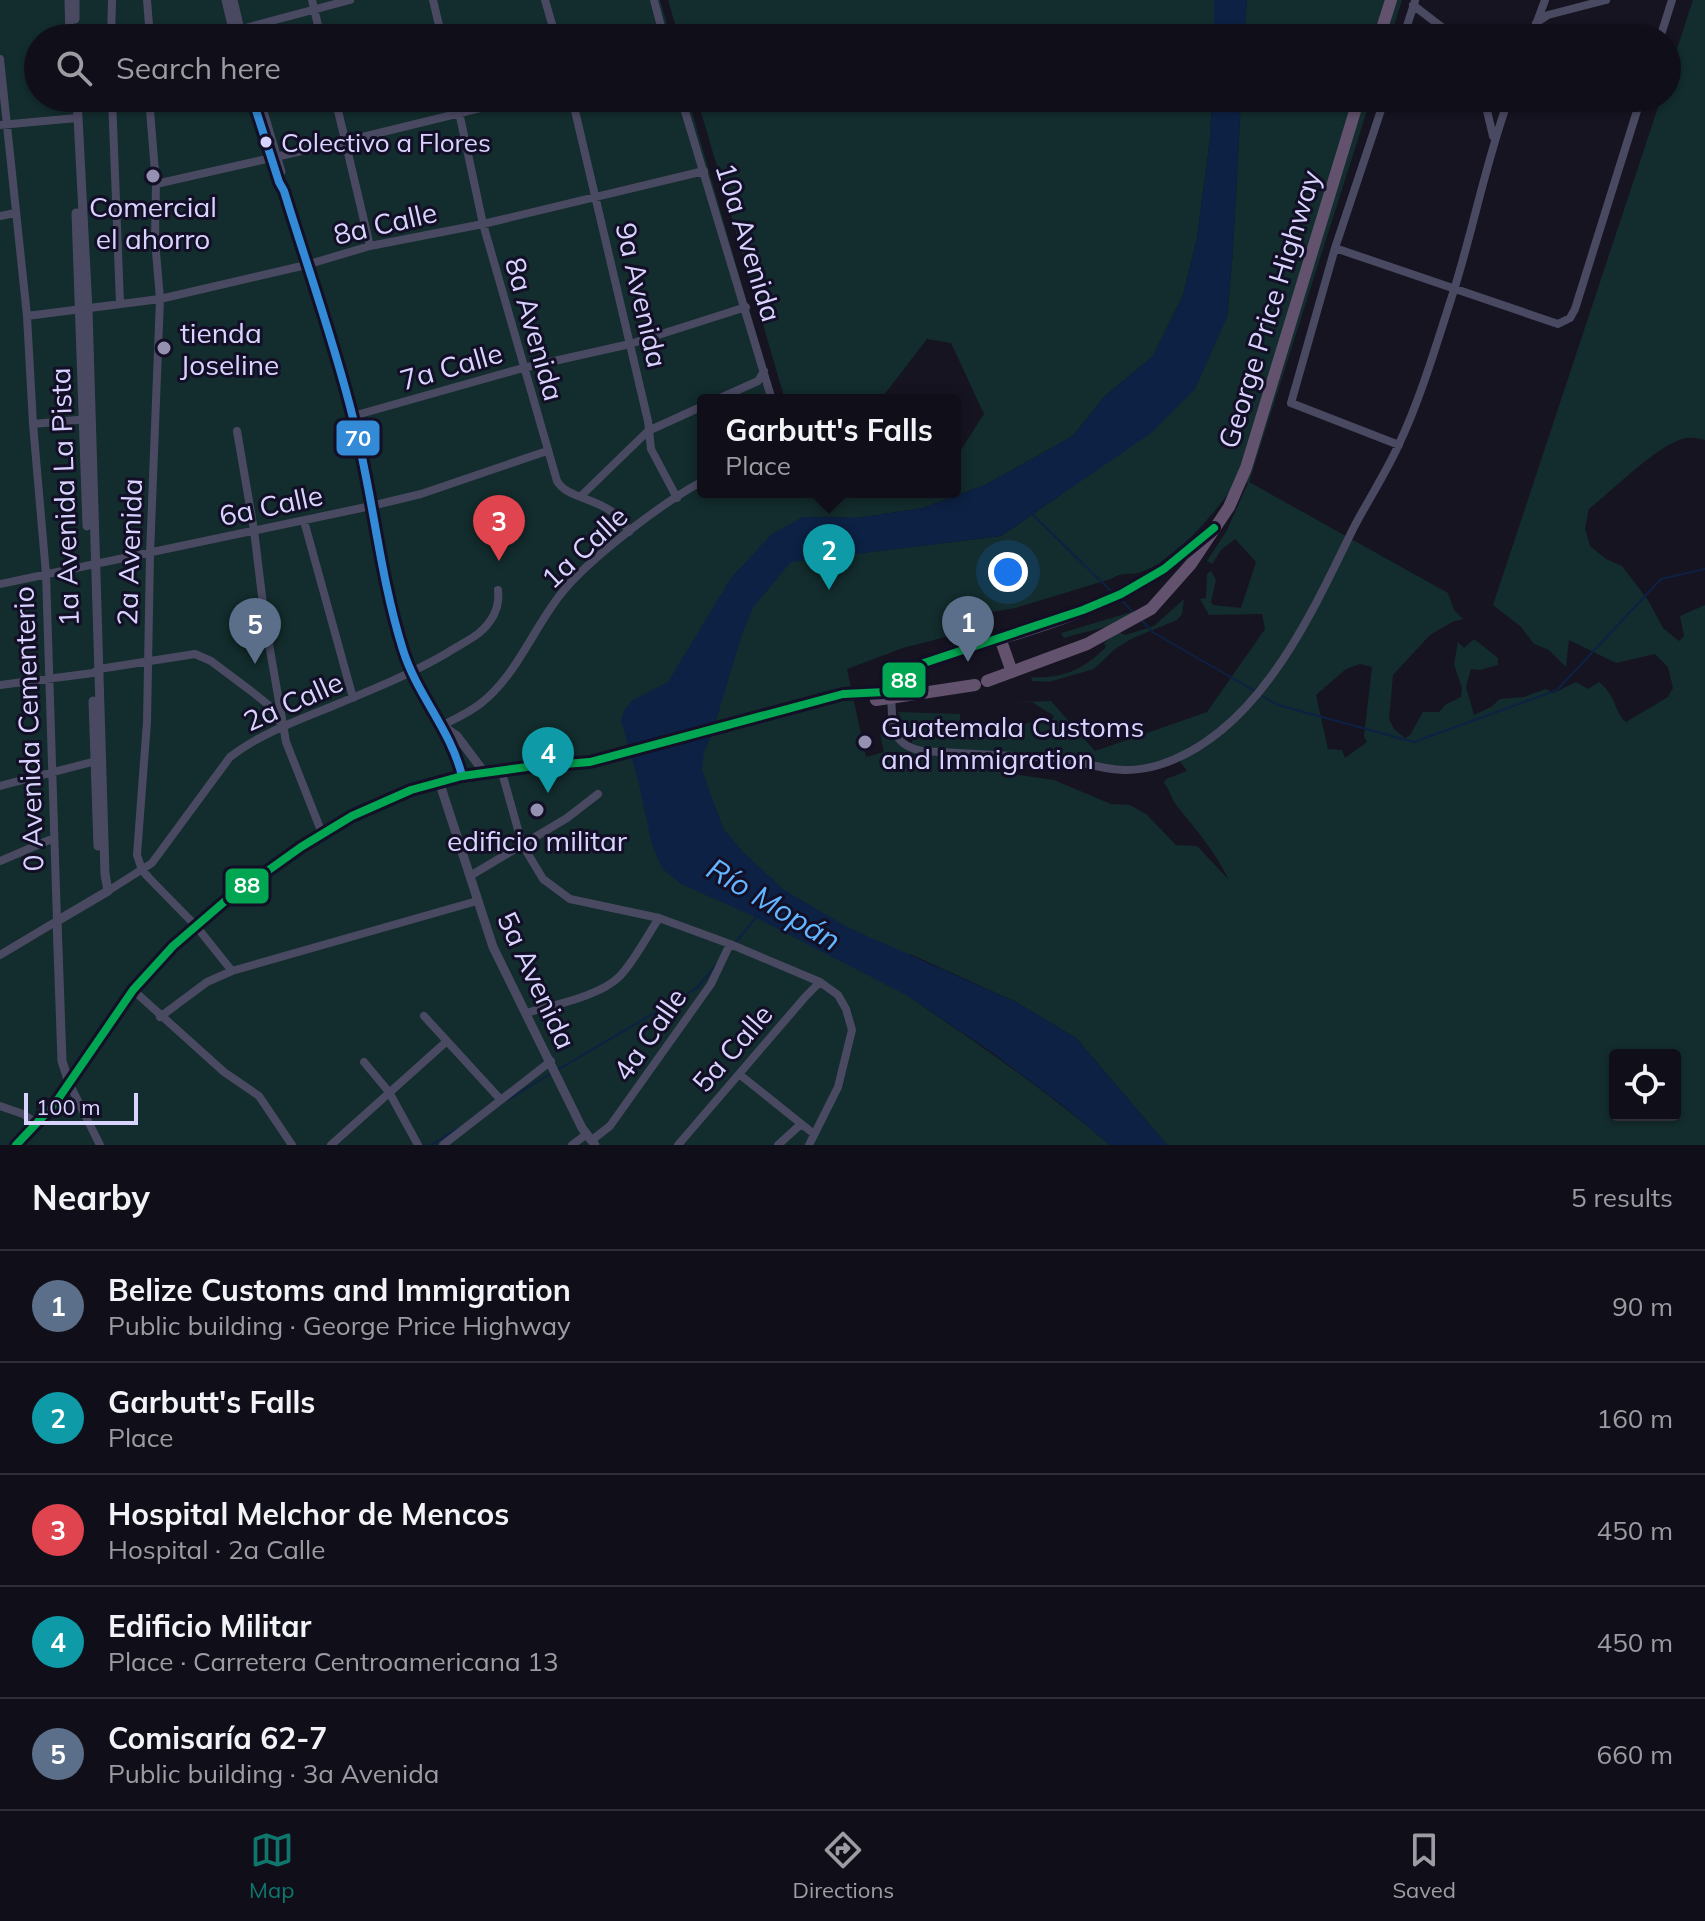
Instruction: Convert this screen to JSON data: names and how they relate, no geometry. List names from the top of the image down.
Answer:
{
  "streets": {
    "highway": ["George Price Highway"],
    "street": [
      "8a Calle",
      "10a Avenida",
      "9a Avenida",
      "8a Avenida",
      "7a Calle",
      "1a Avenida La Pista",
      "6a Calle",
      "1a Calle",
      "2a Avenida",
      "2a Calle",
      "0 Avenida Cementerio",
      "5a Avenida",
      "4a Calle",
      "5a Calle"
    ]
  },
  "crossings": [
    ["8a Calle", "10a Avenida"],
    ["8a Calle", "9a Avenida"],
    ["8a Calle", "8a Avenida"],
    ["8a Calle", "1a Avenida La Pista"],
    ["8a Calle", "2a Avenida"],
    ["8a Calle", "0 Avenida Cementerio"],
    ["10a Avenida", "7a Calle"],
    ["9a Avenida", "7a Calle"],
    ["9a Avenida", "1a Calle"],
    ["George Price Highway", "5a Avenida"],
    ["8a Avenida", "7a Calle"],
    ["8a Avenida", "6a Calle"],
    ["8a Avenida", "1a Calle"],
    ["1a Avenida La Pista", "6a Calle"],
    ["1a Avenida La Pista", "2a Calle"],
    ["6a Calle", "2a Avenida"],
    ["6a Calle", "0 Avenida Cementerio"],
    ["2a Avenida", "2a Calle"],
    ["2a Calle", "0 Avenida Cementerio"],
    ["5a Avenida", "4a Calle"]
  ],
  "water": ["Río Mopán"],
  "places": [
    "Colectivo a Flores",
    "Comercial el ahorro",
    "tienda Joseline",
    "Guatemala Customs and Immigration",
    "edificio militar"
  ],
  "lines": ["transit line 70", "transit line 88"],
  "scale_bar": "100 m",
  "page": {
    "search": "Search here",
    "popup": ["Garbutt's Falls", "Place"],
    "pins": [
      "3",
      "2",
      "1",
      "5",
      "4"
    ],
    "scale": "100 m",
    "heading": ["Nearby", "5 results"],
    "list": [
      {
        "mark": "1",
        "name": "Belize Customs and Immigration",
        "note": "Public building · George Price Highway",
        "value": "90 m"
      },
      {
        "mark": "2",
        "name": "Garbutt's Falls",
        "note": "Place",
        "value": "160 m"
      },
      {
        "mark": "3",
        "name": "Hospital Melchor de Mencos",
        "note": "Hospital · 2a Calle",
        "value": "450 m"
      },
      {
        "mark": "4",
        "name": "Edificio Militar",
        "note": "Place · Carretera Centroamericana 13",
        "value": "450 m"
      },
      {
        "mark": "5",
        "name": "Comisaría 62-7",
        "note": "Public building · 3a Avenida",
        "value": "660 m"
      }
    ],
    "nav": ["Map", "Directions", "Saved"]
  }
}
